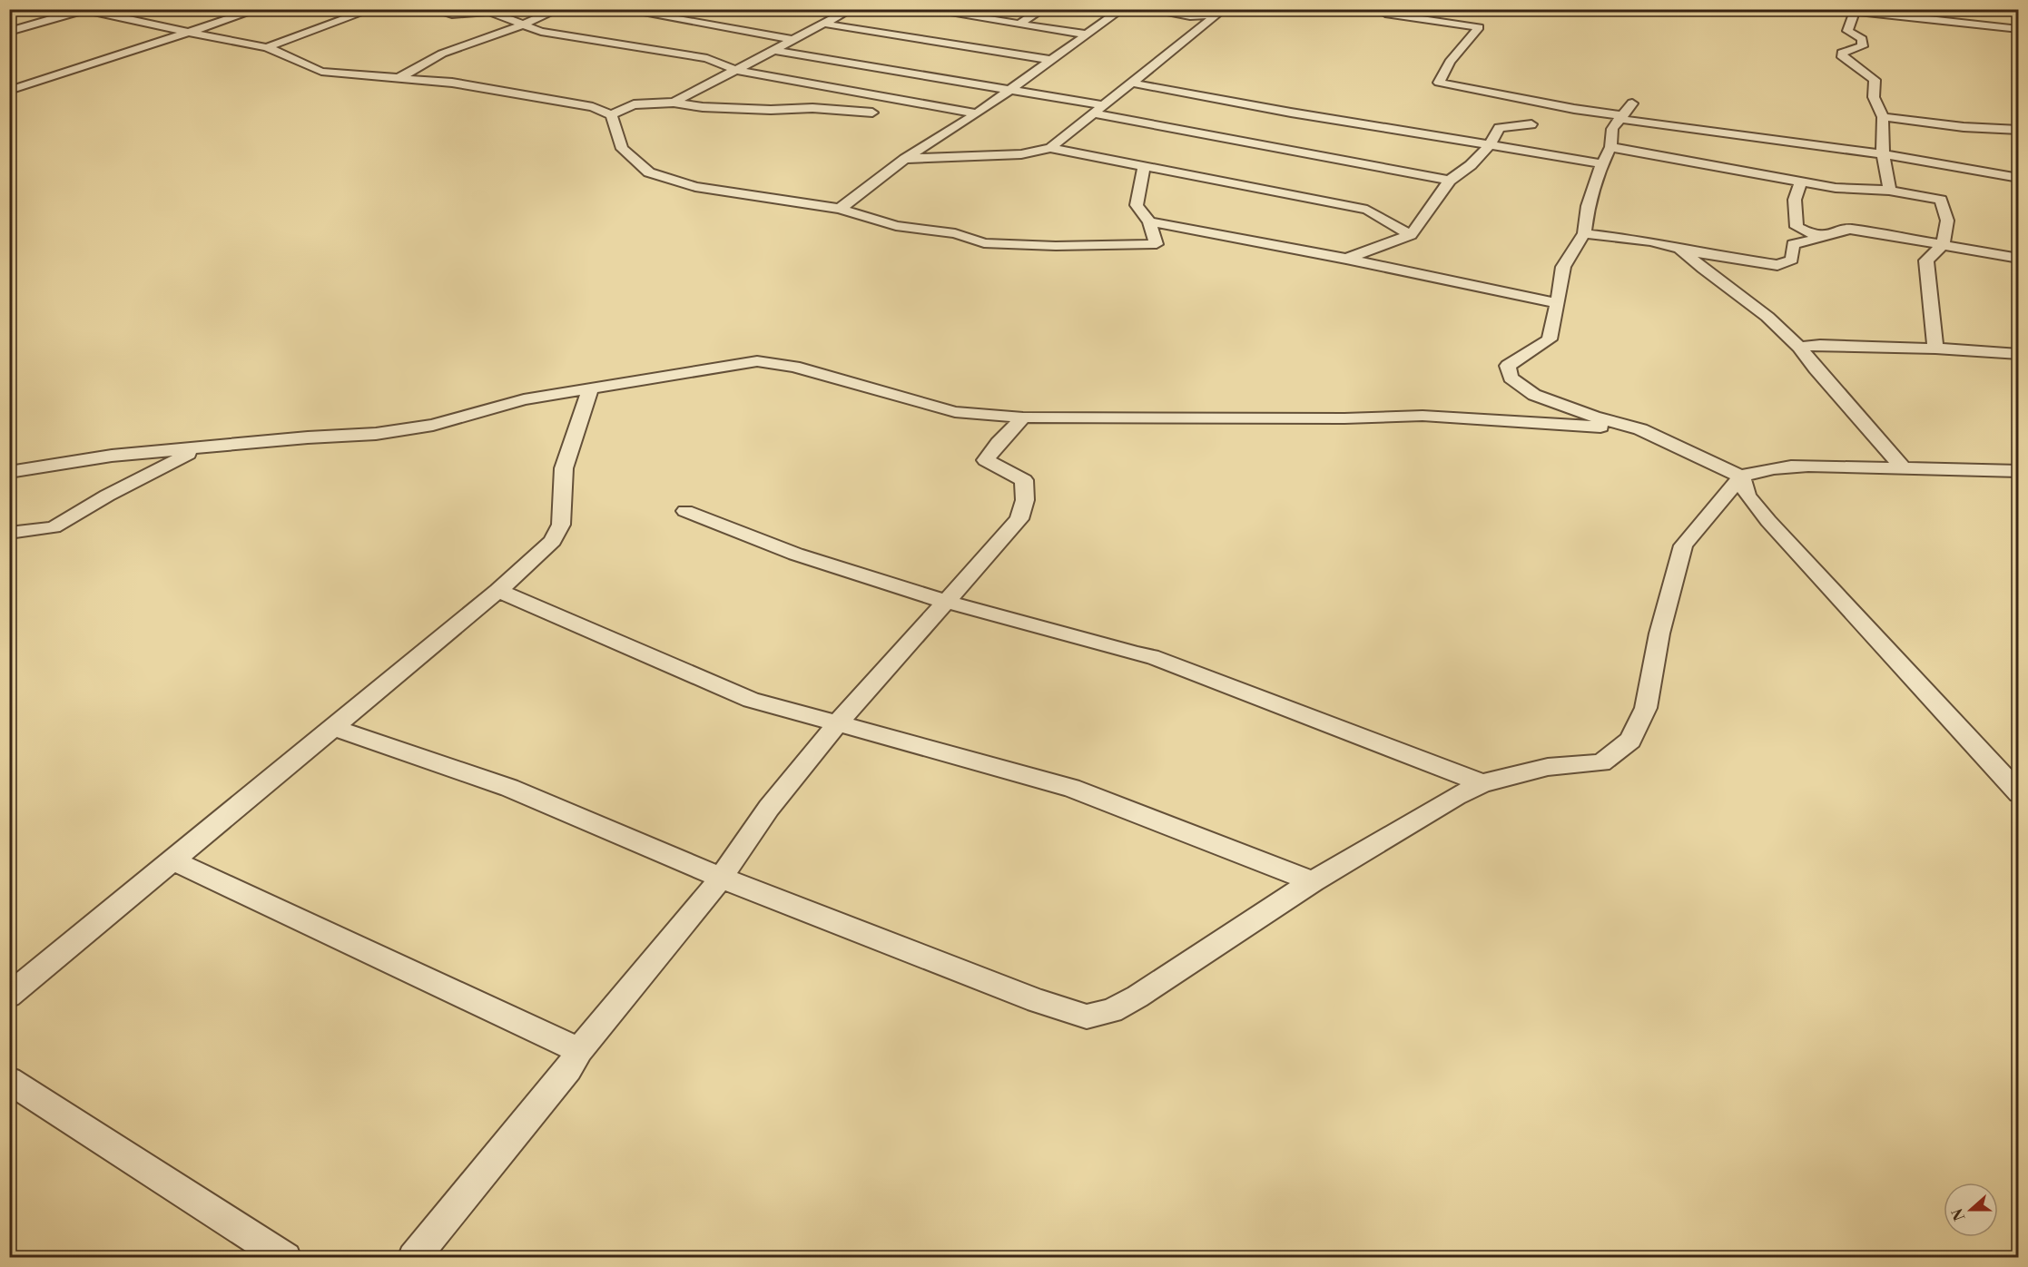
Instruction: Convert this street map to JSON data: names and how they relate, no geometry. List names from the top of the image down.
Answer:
{
  "north": "left"
}
